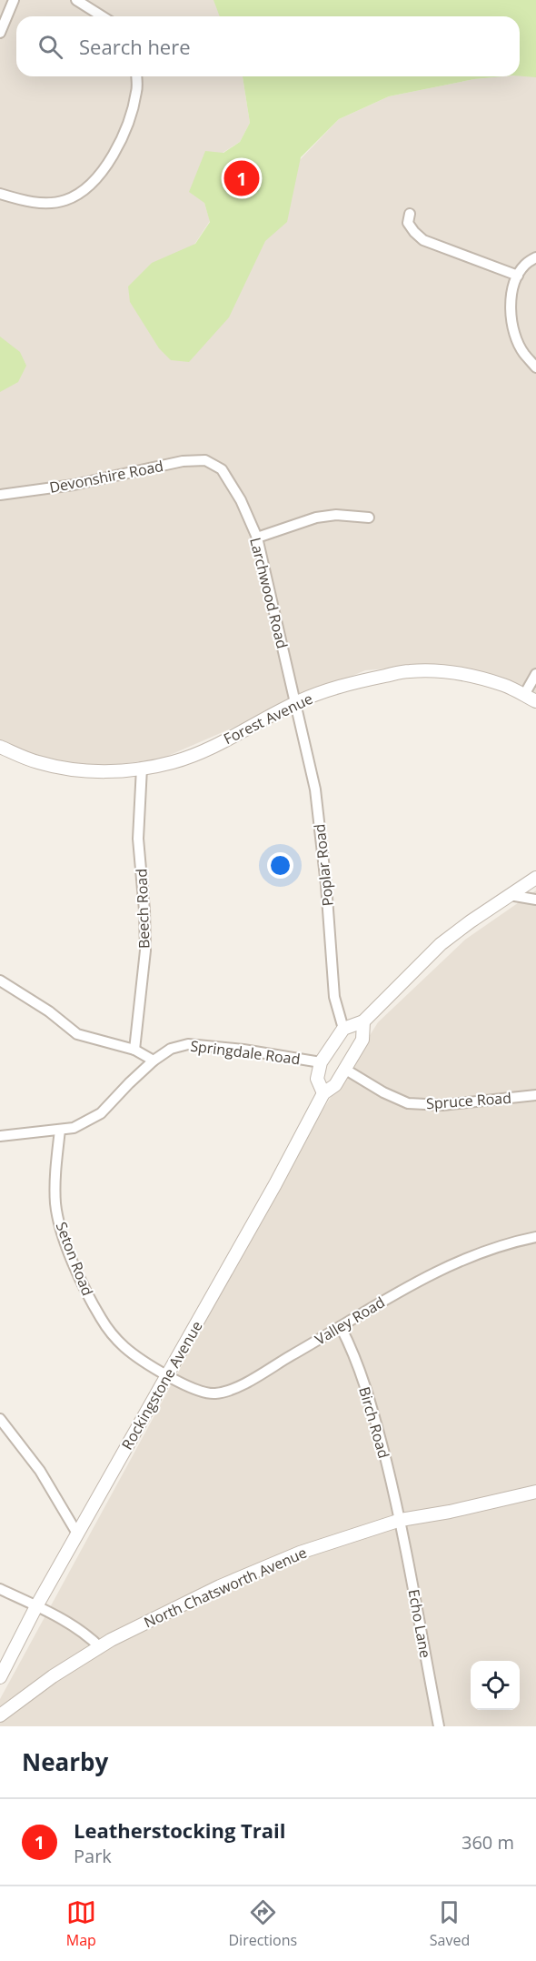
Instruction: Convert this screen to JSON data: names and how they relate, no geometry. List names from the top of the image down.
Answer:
{
  "streets": {
    "street": [
      "Devonshire Road",
      "Larchwood Road",
      "Forest Avenue",
      "Poplar Road",
      "Beech Road",
      "Springdale Road",
      "Spruce Road",
      "Seton Road",
      "Valley Road",
      "Rockingstone Avenue",
      "Birch Road",
      "North Chatsworth Avenue",
      "Echo Lane"
    ]
  },
  "crossings": [
    ["Devonshire Road", "Larchwood Road"],
    ["Larchwood Road", "Forest Avenue"],
    ["Larchwood Road", "Poplar Road"],
    ["Forest Avenue", "Poplar Road"],
    ["Forest Avenue", "Beech Road"],
    ["Spruce Road", "Rockingstone Avenue"],
    ["Seton Road", "Valley Road"],
    ["Seton Road", "Rockingstone Avenue"],
    ["Valley Road", "Rockingstone Avenue"],
    ["Valley Road", "Birch Road"],
    ["Birch Road", "North Chatsworth Avenue"],
    ["Birch Road", "Echo Lane"],
    ["North Chatsworth Avenue", "Echo Lane"]
  ],
  "page": {
    "search": "Search here",
    "pins": "1",
    "heading": "Nearby",
    "list": [
      {
        "mark": "1",
        "name": "Leatherstocking Trail",
        "note": "Park",
        "value": "360 m"
      }
    ],
    "nav": ["Map", "Directions", "Saved"]
  }
}
